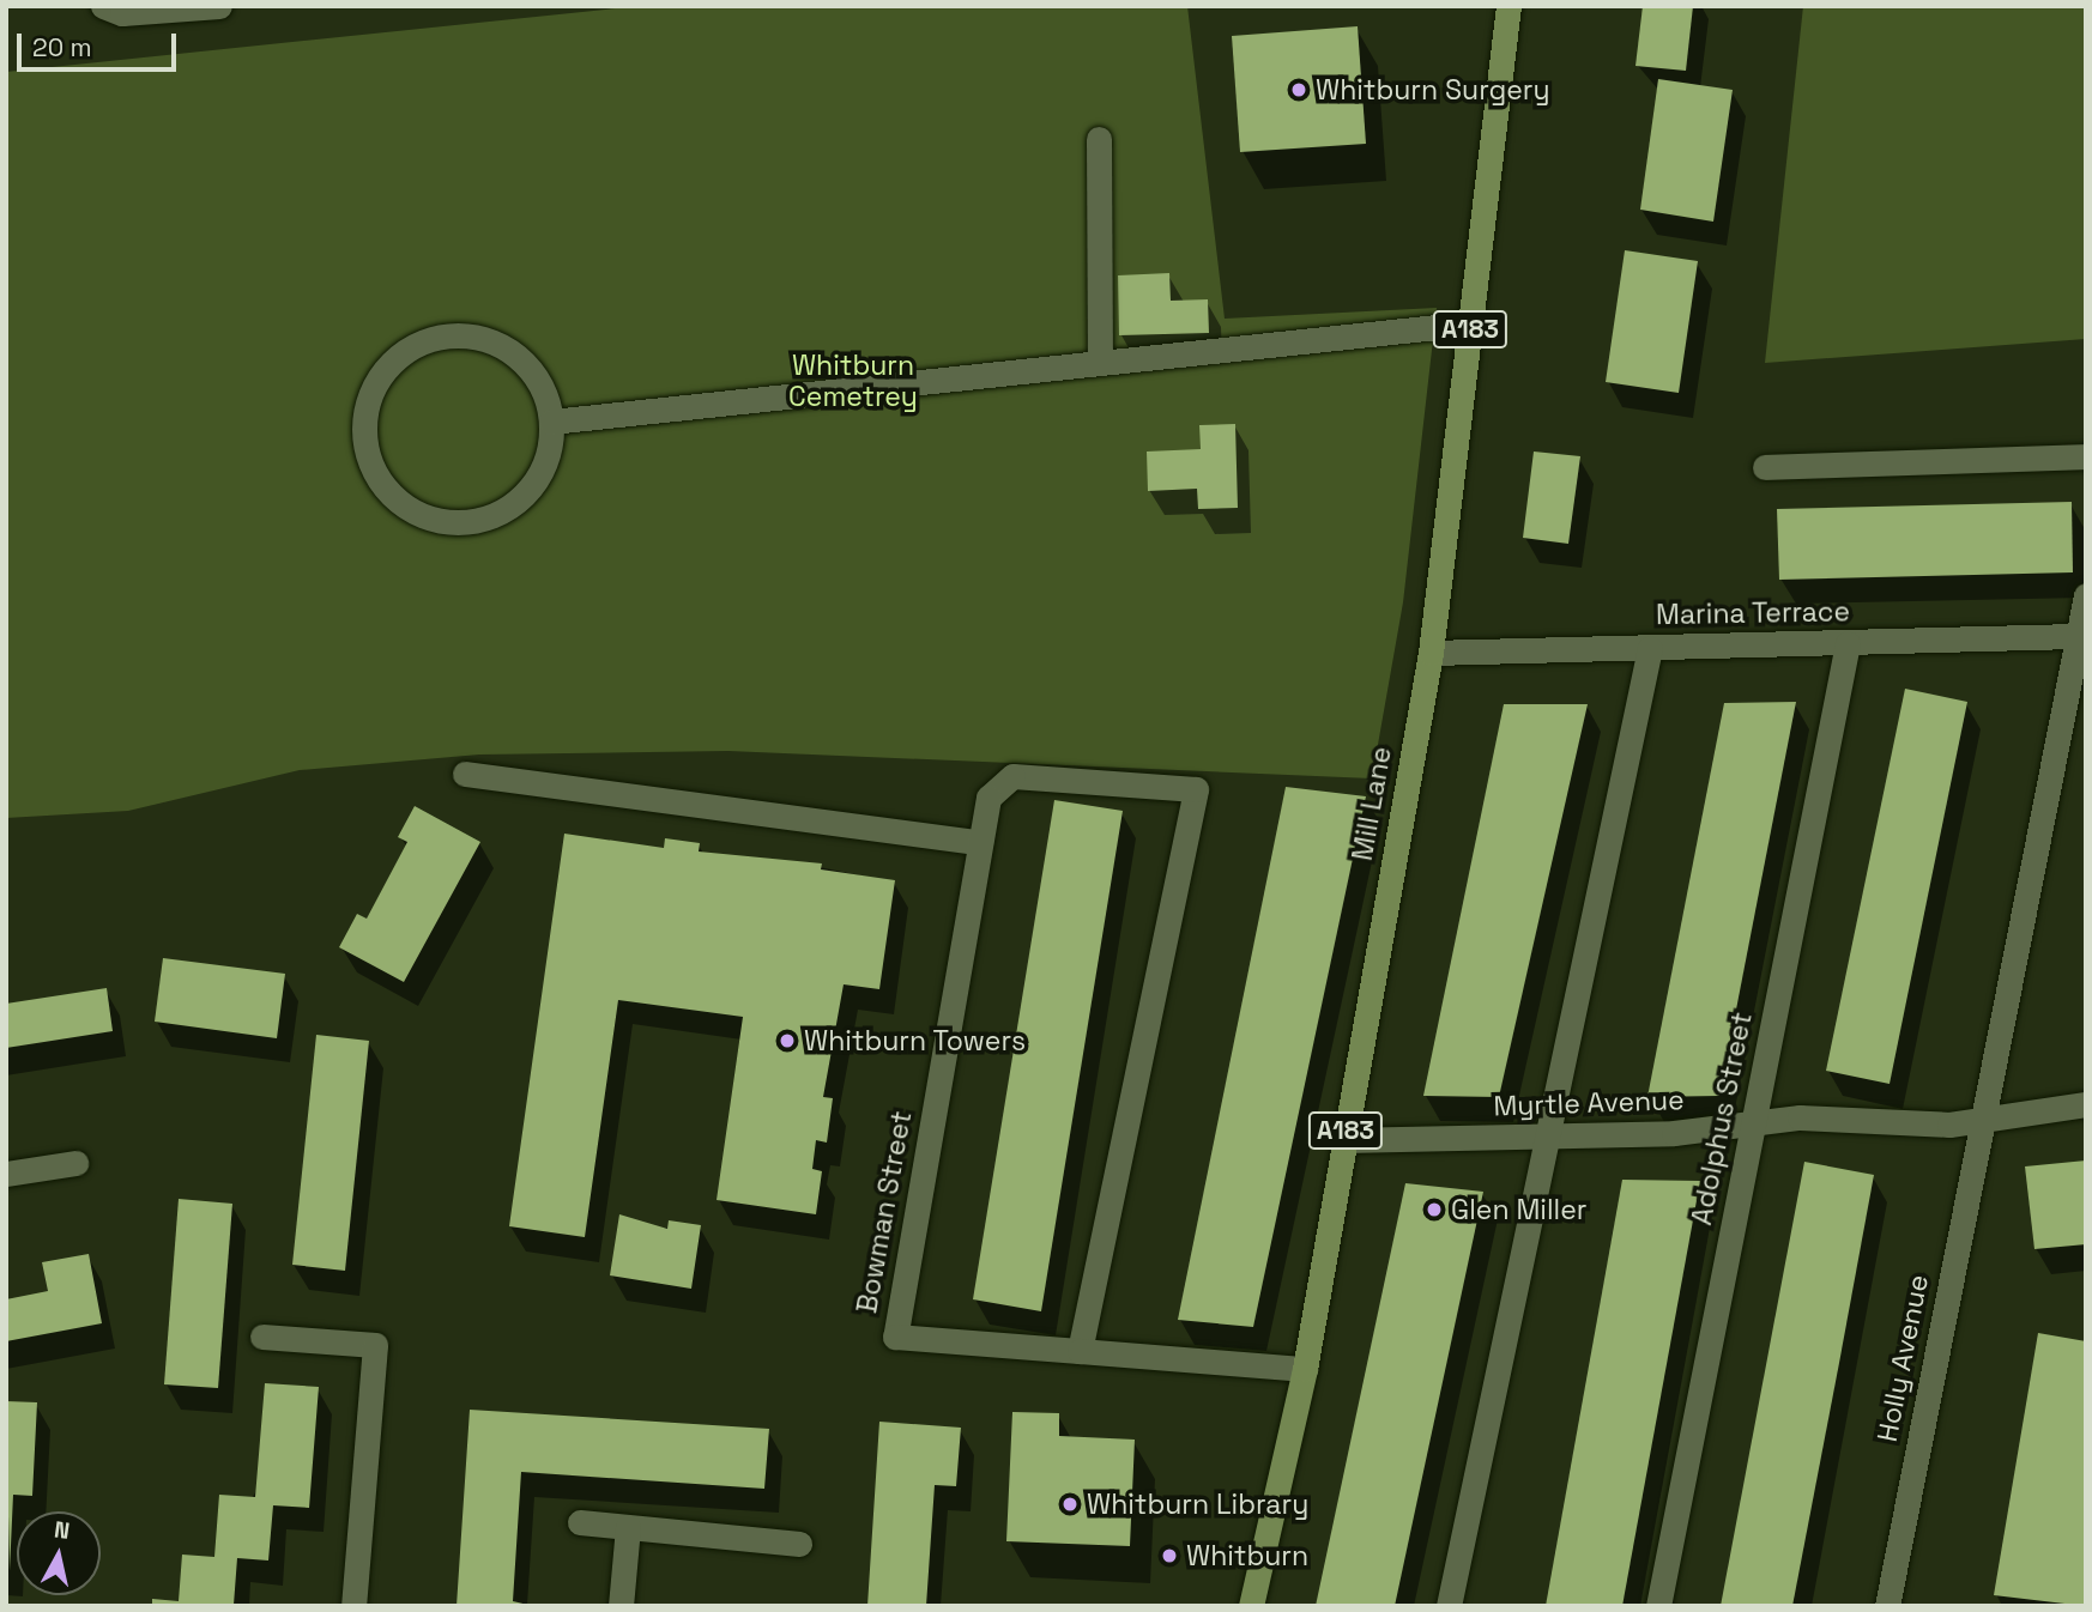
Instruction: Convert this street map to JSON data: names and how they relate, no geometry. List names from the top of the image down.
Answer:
{
  "streets": {
    "main road": ["A183", "Mill Lane"],
    "street": [
      "Marina Terrace",
      "Myrtle Avenue",
      "Adolphus Street",
      "Bowman Street",
      "Holly Avenue"
    ]
  },
  "crossings": [
    ["Marina Terrace", "Mill Lane"],
    ["Marina Terrace", "Adolphus Street"],
    ["Marina Terrace", "Holly Avenue"],
    ["Mill Lane", "Myrtle Avenue"],
    ["Mill Lane", "Bowman Street"],
    ["Myrtle Avenue", "Adolphus Street"],
    ["Myrtle Avenue", "Holly Avenue"]
  ],
  "parks": ["Whitburn Cemetrey"],
  "places": [
    "Whitburn Surgery",
    "Whitburn Towers",
    "Glen Miller",
    "Whitburn Library",
    "Whitburn"
  ],
  "scale_bar": "20 m",
  "north": "top"
}
